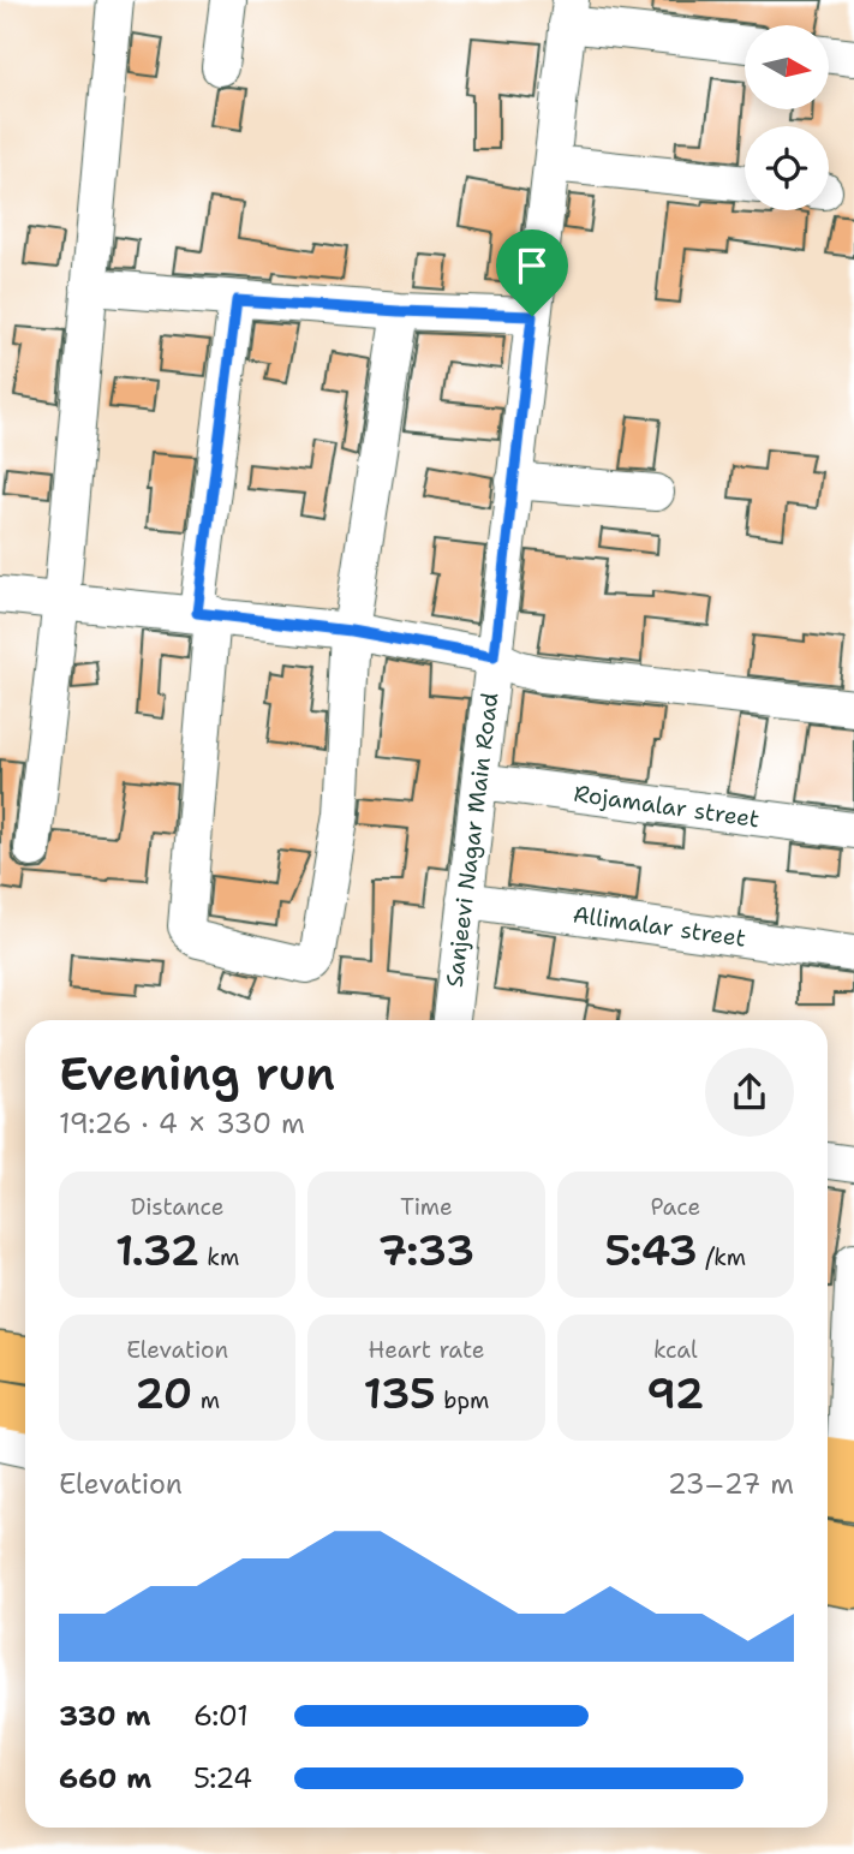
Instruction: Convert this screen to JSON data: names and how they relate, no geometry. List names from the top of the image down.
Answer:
{
  "streets": {
    "street": ["Rojamalar street", "Sanjeevi Nagar Main Road", "Allimalar street"]
  },
  "crossings": [
    ["Rojamalar street", "Sanjeevi Nagar Main Road"],
    ["Sanjeevi Nagar Main Road", "Allimalar street"]
  ],
  "north": "right",
  "page": {
    "heading": ["Evening run", "19:26 · 4 × 330 m"],
    "stats": [
      ["Distance", "1.32 km"],
      ["Time", "7:33"],
      ["Pace", "5:43 /km"],
      ["Elevation", "20 m"],
      ["Heart rate", "135 bpm"],
      ["kcal", "92"]
    ],
    "chart": ["Elevation", "23–27 m"],
    "list": [
      {
        "name": "330 m",
        "note": "6:01"
      },
      {
        "name": "660 m",
        "note": "5:24"
      }
    ]
  }
}
